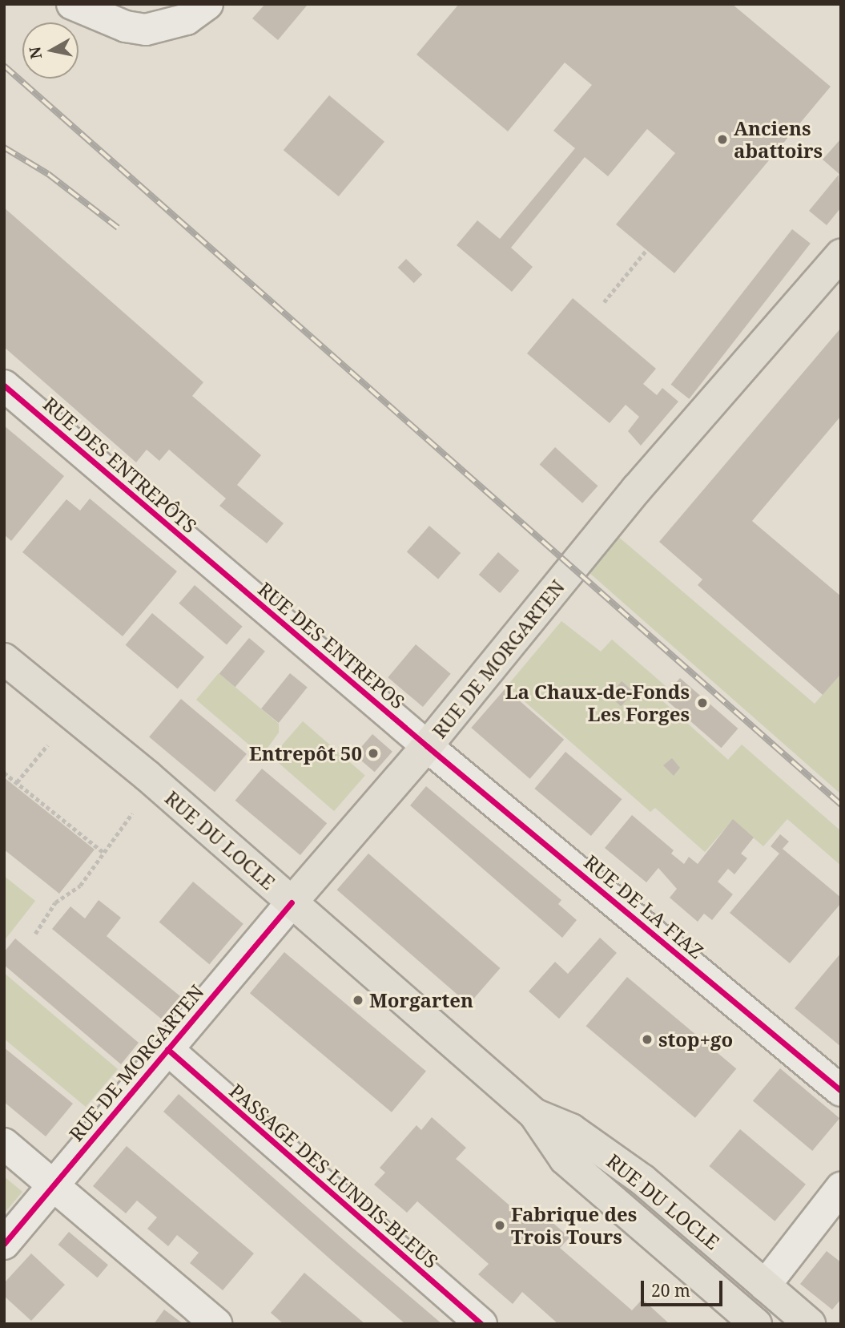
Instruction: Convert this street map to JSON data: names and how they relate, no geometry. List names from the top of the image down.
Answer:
{
  "streets": {
    "main road": ["RUE DE MORGARTEN", "RUE DU LOCLE"],
    "street": [
      "RUE DES ENTREPÔTS",
      "RUE DES ENTREPOS",
      "RUE DE LA FIAZ",
      "PASSAGE DES LUNDIS-BLEUS"
    ]
  },
  "crossings": [
    ["RUE DES ENTREPÔTS", "RUE DES ENTREPOS"],
    ["RUE DES ENTREPOS", "RUE DE MORGARTEN"],
    ["RUE DES ENTREPOS", "RUE DE LA FIAZ"],
    ["RUE DE MORGARTEN", "RUE DU LOCLE"],
    ["RUE DE MORGARTEN", "RUE DE LA FIAZ"],
    ["RUE DE MORGARTEN", "PASSAGE DES LUNDIS-BLEUS"]
  ],
  "places": [
    "Anciens abattoirs",
    "La Chaux-de-Fonds Les Forges",
    "Entrepôt 50",
    "Morgarten",
    "stop+go",
    "Fabrique des Trois Tours"
  ],
  "scale_bar": "20 m",
  "north": "left"
}
